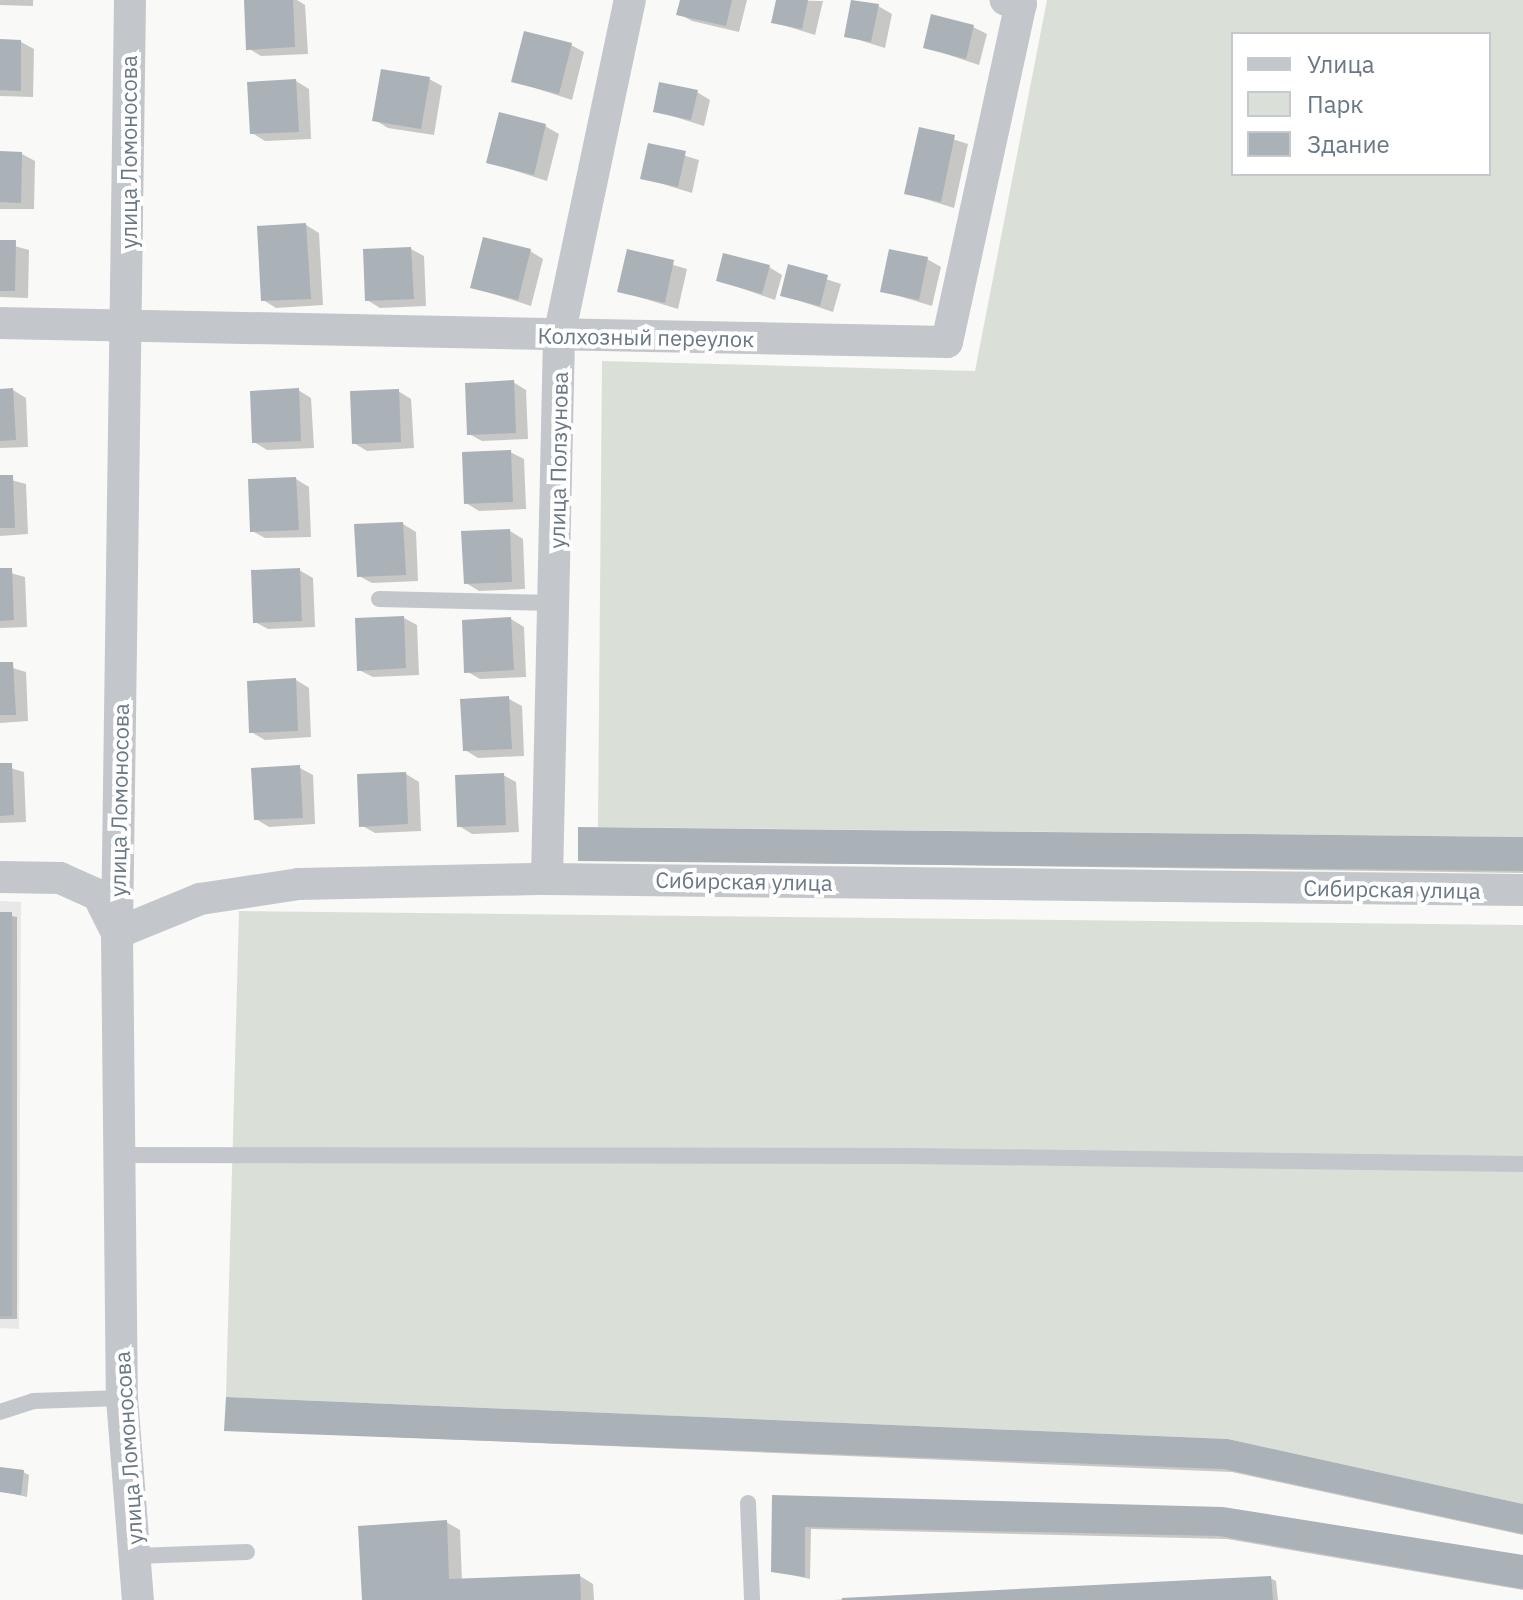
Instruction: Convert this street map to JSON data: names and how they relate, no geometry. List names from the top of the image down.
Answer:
{
  "streets": {
    "street": [
      "улица Ломоносова",
      "Колхозный переулок",
      "улица Ползунова",
      "Сибирская улица"
    ]
  },
  "crossings": [
    ["улица Ломоносова", "Колхозный переулок"],
    ["улица Ломоносова", "Сибирская улица"],
    ["Колхозный переулок", "улица Ползунова"],
    ["улица Ползунова", "Сибирская улица"]
  ],
  "legend": ["Улица", "Парк", "Здание"]
}
